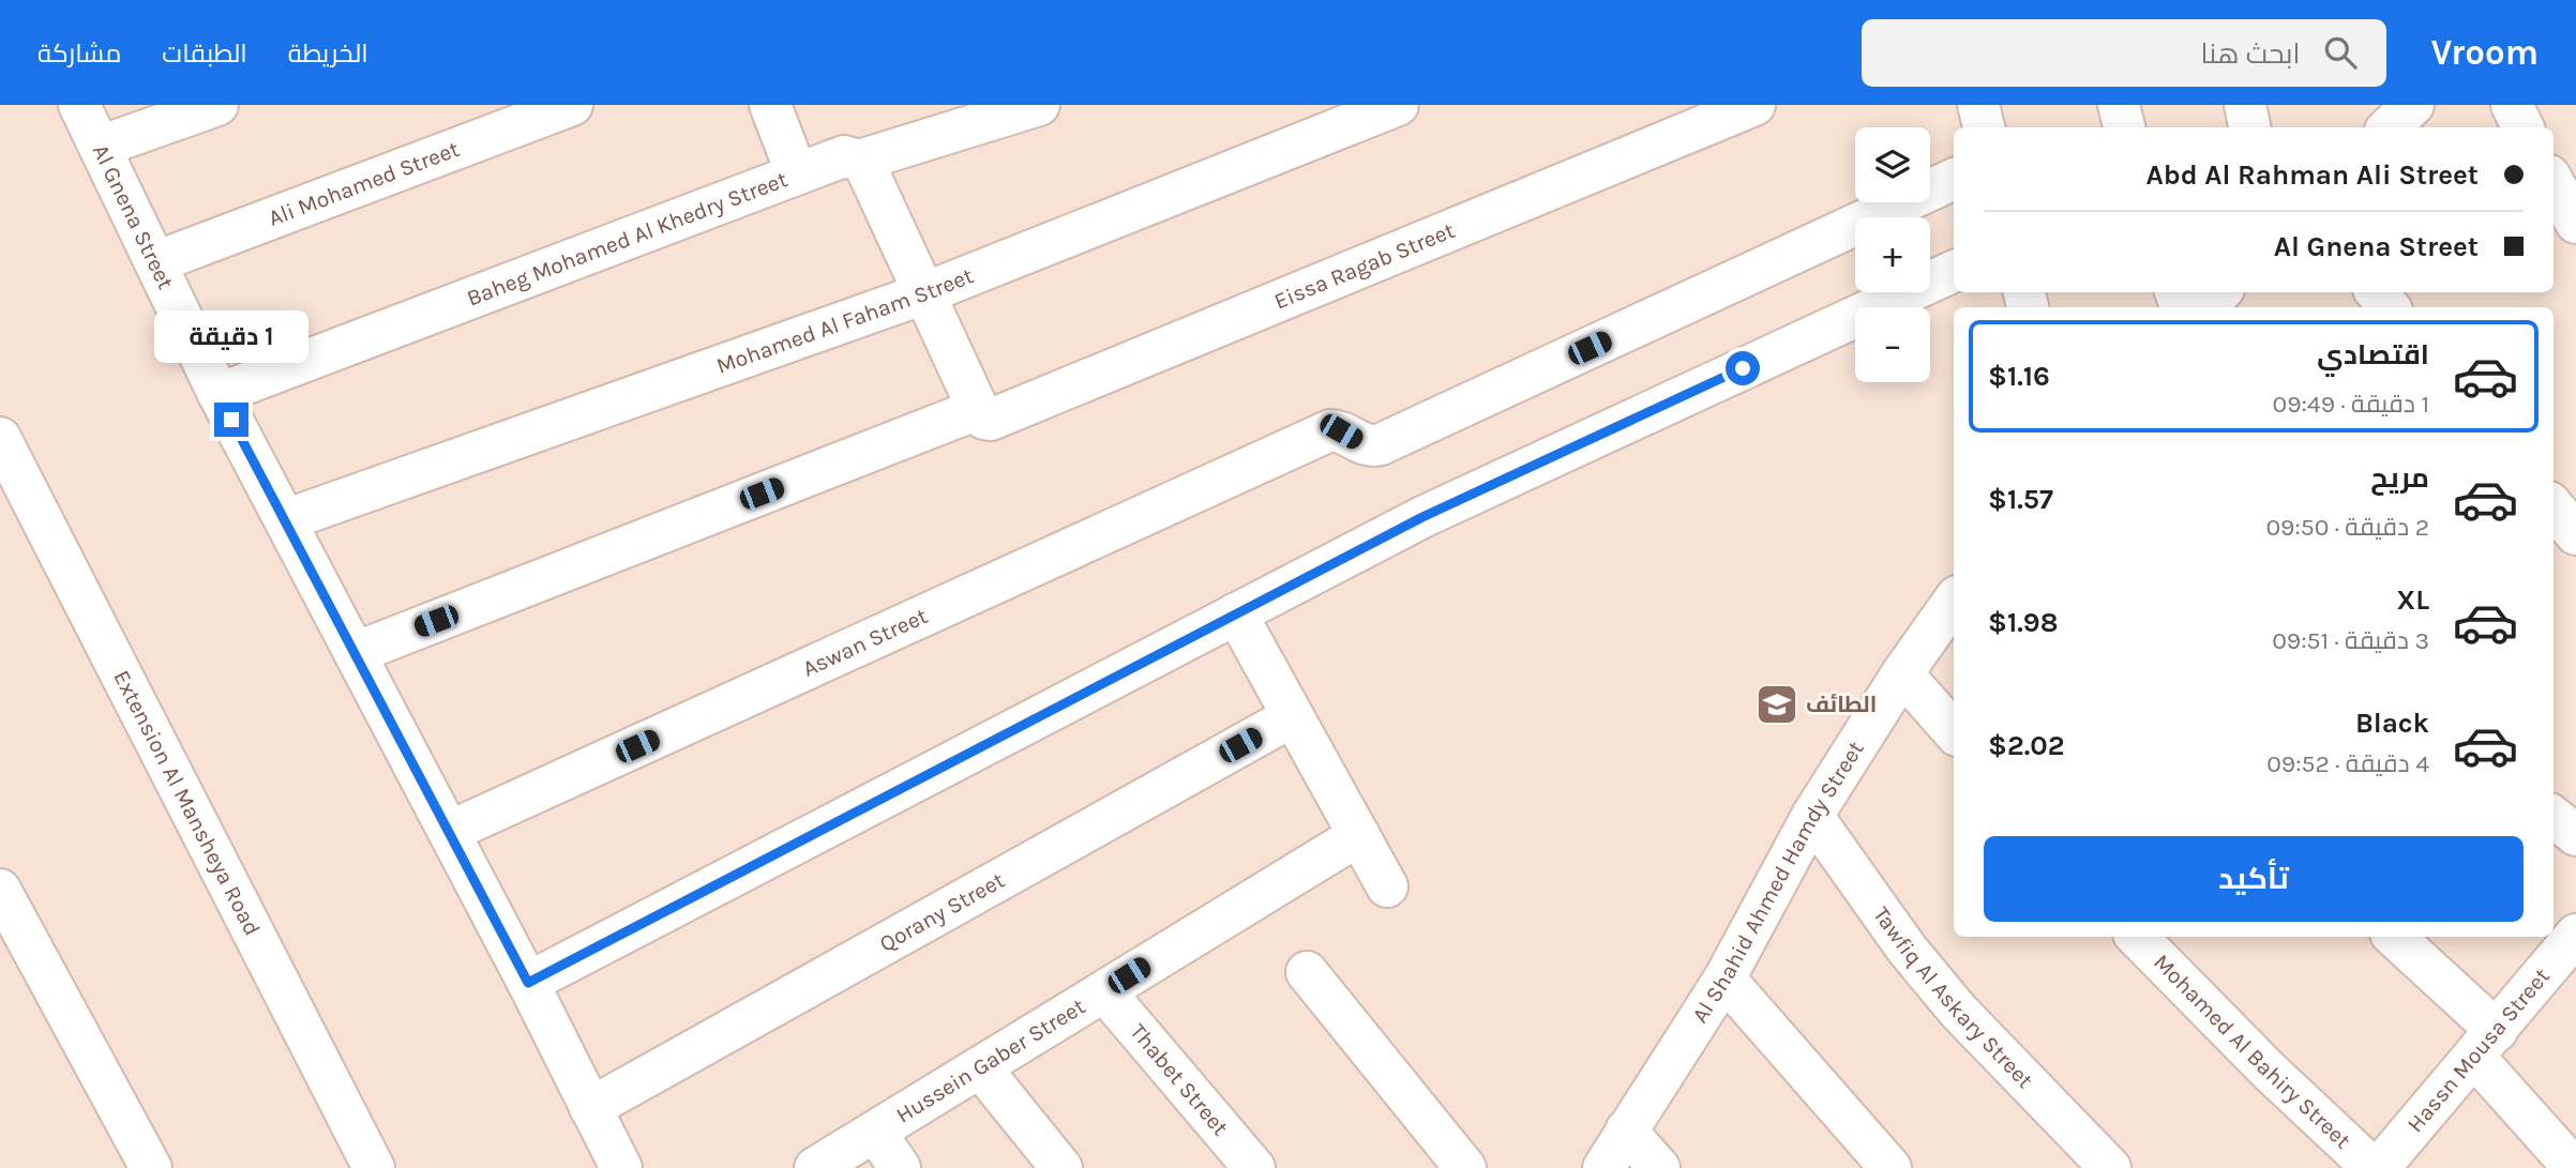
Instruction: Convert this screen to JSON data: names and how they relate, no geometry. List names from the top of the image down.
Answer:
{
  "streets": {
    "street": [
      "Ali Mohamed Street",
      "Al Gnena Street",
      "Baheg Mohamed Al Khedry Street",
      "Eissa Ragab Street",
      "Mohamed Al Faham Street",
      "Aswan Street",
      "Extension Al Mansheya Road",
      "Al Shahid Ahmed Hamdy Street",
      "Qorany Street",
      "Tawfiq Al Askary Street",
      "Mohamed Al Bahiry Street",
      "Hassn Mousa Street",
      "Hussein Gaber Street",
      "Thabet Street"
    ]
  },
  "crossings": [
    ["Ali Mohamed Street", "Al Gnena Street"],
    ["Al Gnena Street", "Baheg Mohamed Al Khedry Street"],
    ["Al Gnena Street", "Mohamed Al Faham Street"],
    ["Al Gnena Street", "Aswan Street"],
    ["Al Gnena Street", "Qorany Street"],
    ["Al Shahid Ahmed Hamdy Street", "Tawfiq Al Askary Street"],
    ["Hussein Gaber Street", "Thabet Street"]
  ],
  "places": {
    "school or university": ["الطائف"]
  },
  "page": {
    "header": "Vroom",
    "search": "ابحث هنا",
    "nav": ["الخريطة", "الطبقات", "مشاركة"],
    "map_buttons": ["+", "−"],
    "banner": ["Abd Al Rahman Ali Street", "Al Gnena Street"],
    "bubble": "1 دقيقة",
    "list": [
      {
        "name": "اقتصادي",
        "note": "1 دقيقة · 09:49",
        "value": "$1.16"
      },
      {
        "name": "مريح",
        "note": "2 دقيقة · 09:50",
        "value": "$1.57"
      },
      {
        "name": "XL",
        "note": "3 دقيقة · 09:51",
        "value": "$1.98"
      },
      {
        "name": "Black",
        "note": "4 دقيقة · 09:52",
        "value": "$2.02"
      }
    ],
    "buttons": "تأكيد"
  }
}
